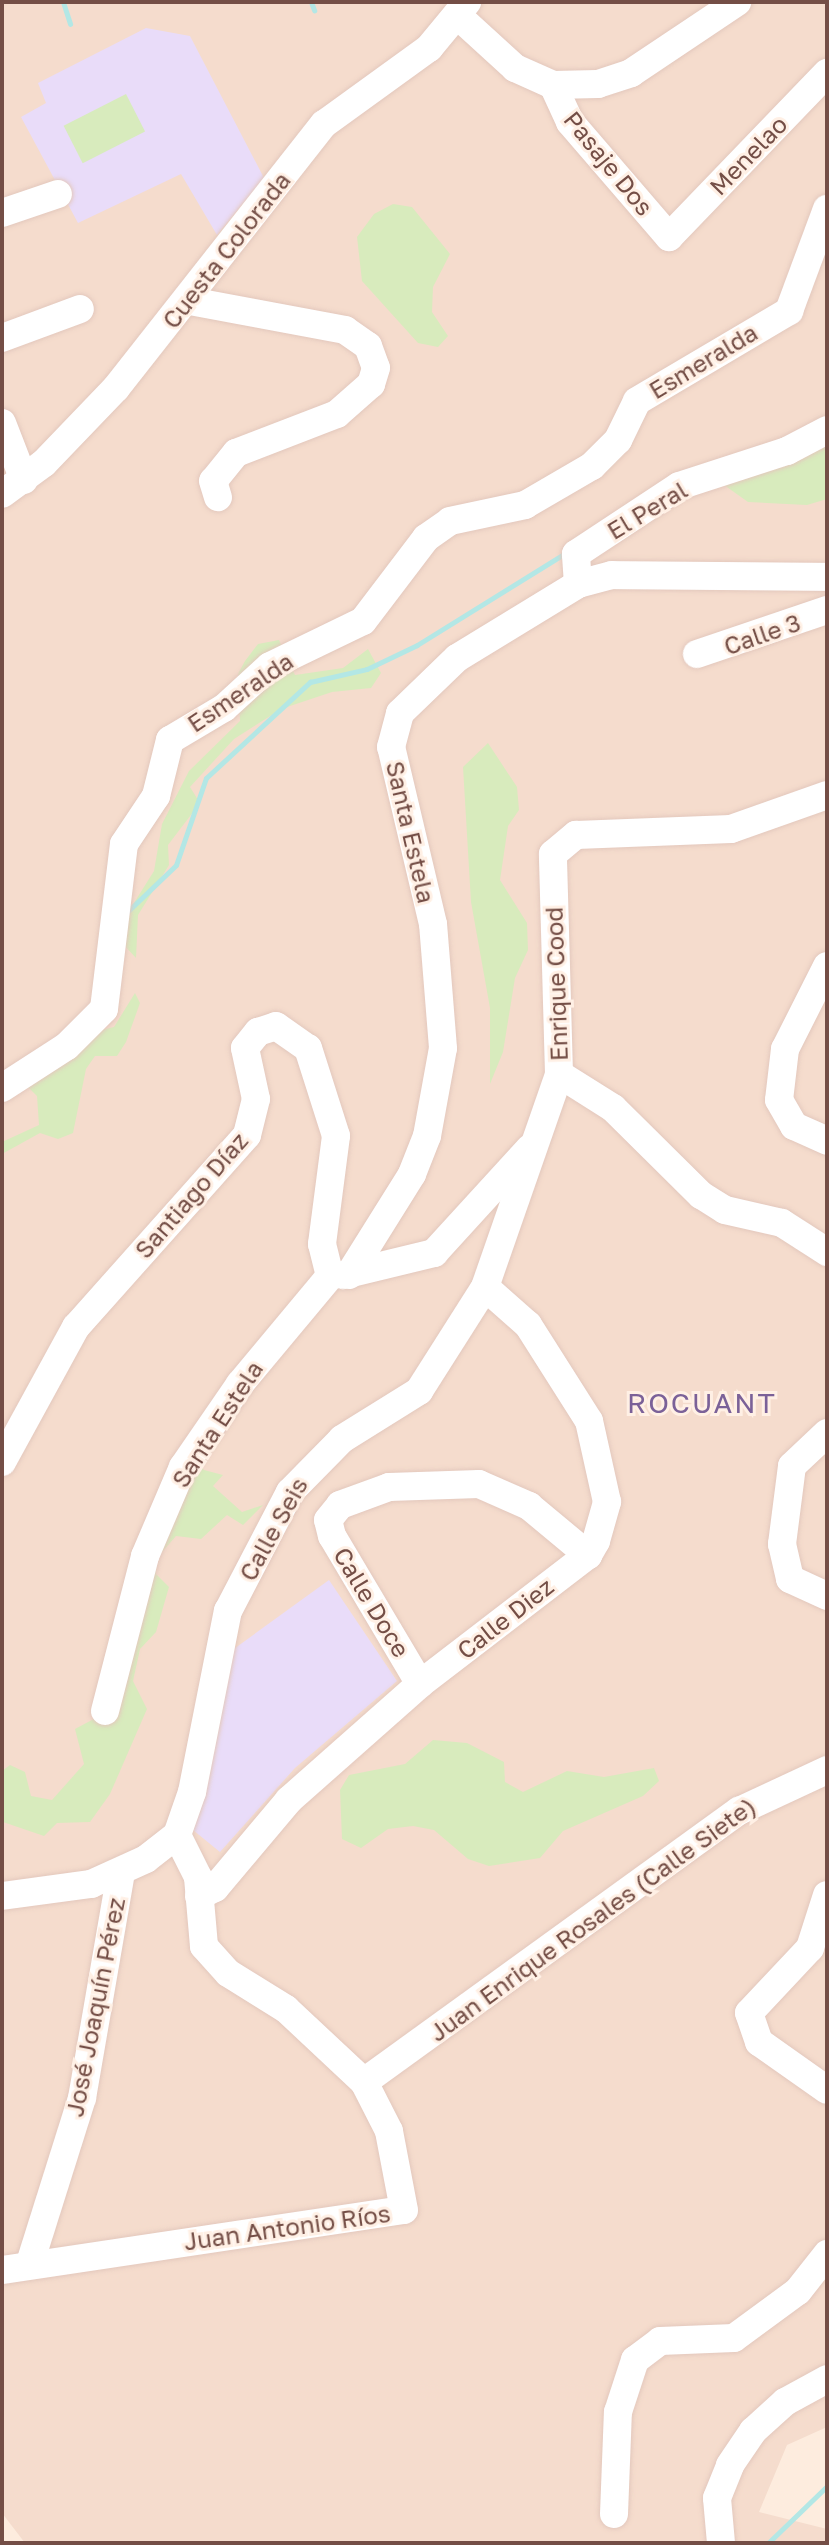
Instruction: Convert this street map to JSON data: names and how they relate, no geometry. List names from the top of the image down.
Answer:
{
  "streets": {
    "street": [
      "Menelao",
      "Pasaje Dos",
      "Cuesta Colorada",
      "Esmeralda",
      "El Peral",
      "Calle 3",
      "Santa Estela",
      "Enrique Cood",
      "Santiago Díaz",
      "Calle Seis",
      "Calle Doce",
      "Calle Diez",
      "Juan Enrique Rosales (Calle Siete)",
      "José Joaquín Pérez",
      "Juan Antonio Ríos"
    ]
  },
  "crossings": [
    ["Menelao", "Pasaje Dos"],
    ["El Peral", "Santa Estela"],
    ["Santa Estela", "Santiago Díaz"],
    ["Enrique Cood", "Calle Seis"],
    ["Calle Seis", "Juan Antonio Ríos"],
    ["Calle Doce", "Calle Diez"],
    ["Calle Diez", "Juan Antonio Ríos"],
    ["Juan Enrique Rosales (Calle Siete)", "Juan Antonio Ríos"],
    ["José Joaquín Pérez", "Juan Antonio Ríos"]
  ],
  "districts": ["ROCUANT"]
}
